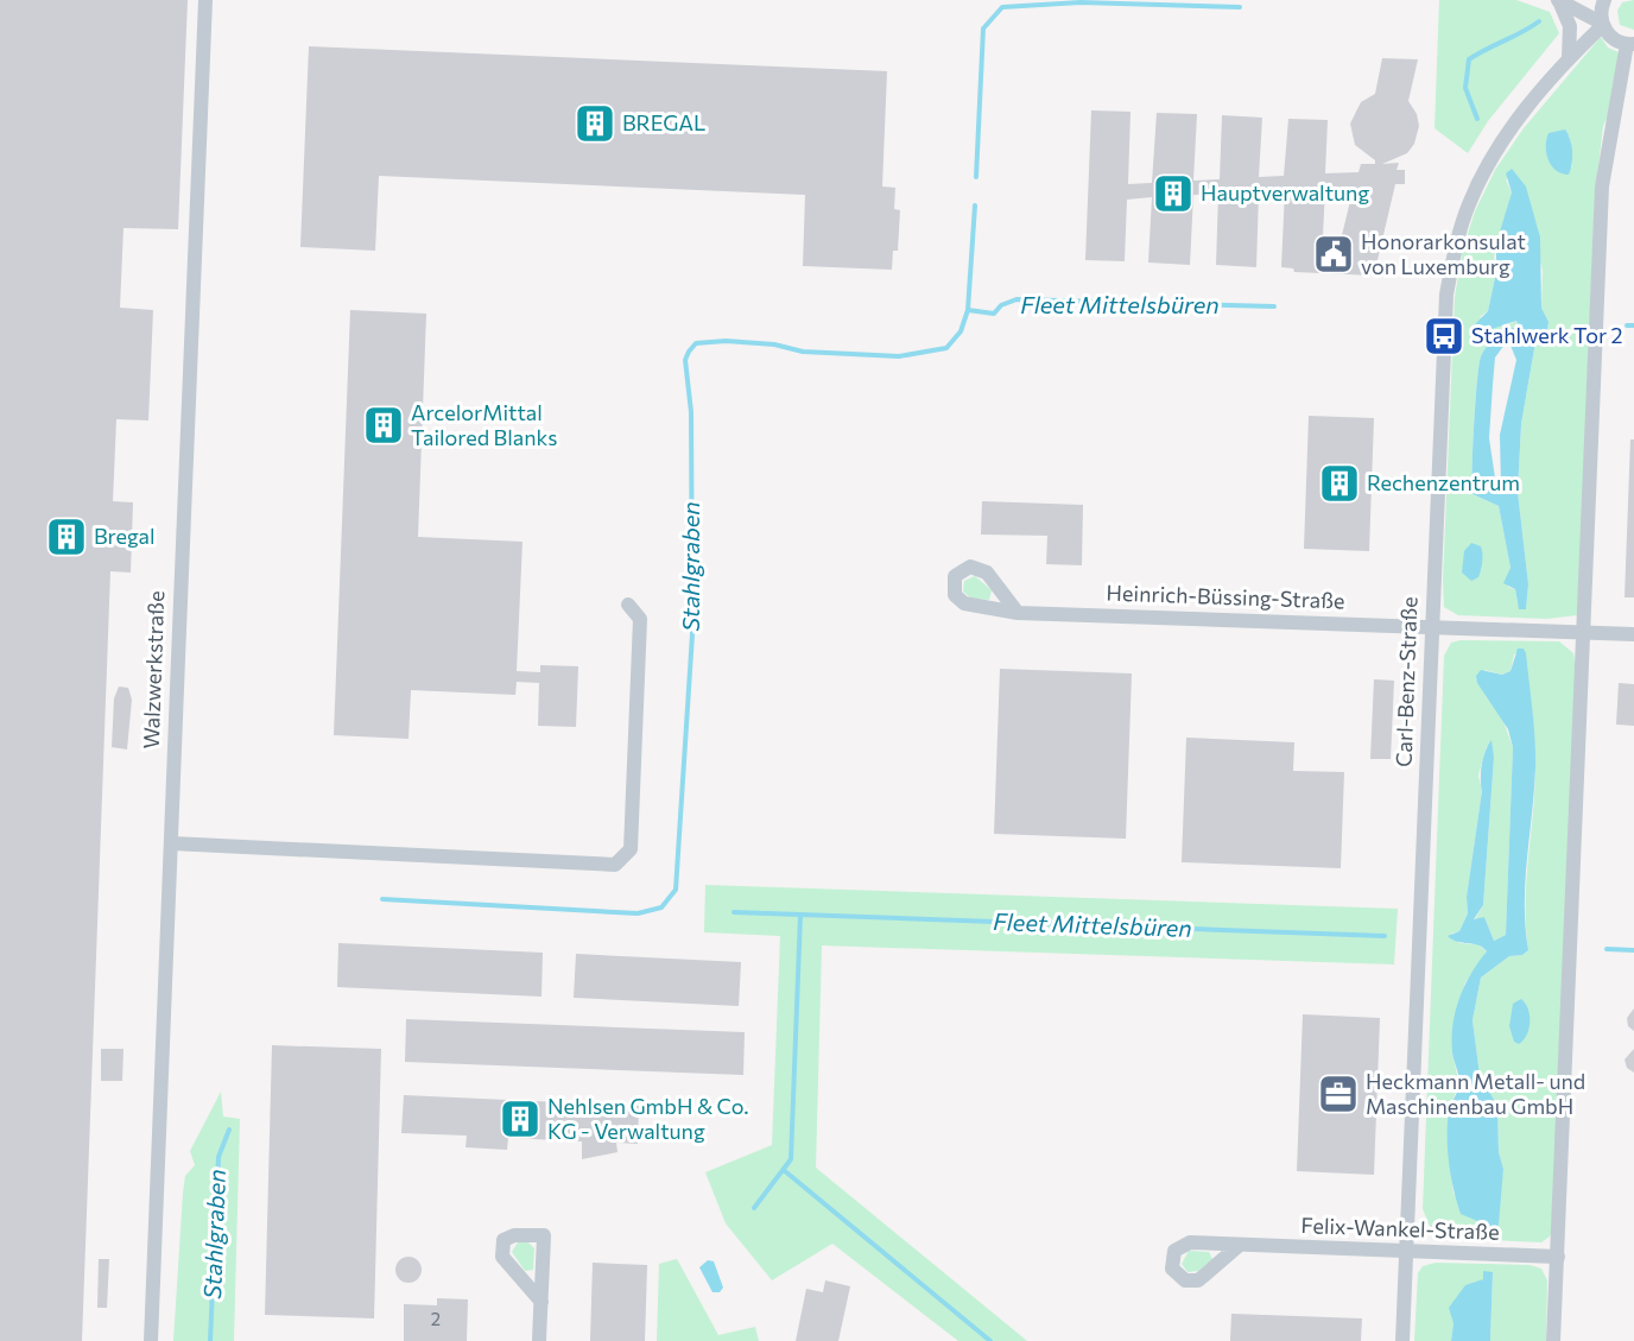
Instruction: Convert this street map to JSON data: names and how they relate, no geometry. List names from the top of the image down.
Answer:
{
  "streets": {
    "street": [
      "Heinrich-Büssing-Straße",
      "Walzwerkstraße",
      "Carl-Benz-Straße",
      "Felix-Wankel-Straße"
    ]
  },
  "crossings": [
    ["Heinrich-Büssing-Straße", "Carl-Benz-Straße"],
    ["Carl-Benz-Straße", "Felix-Wankel-Straße"]
  ],
  "water": ["Fleet Mittelsbüren", "Stahlgraben"],
  "places": {
    "building": [
      "BREGAL",
      "Hauptverwaltung",
      "ArcelorMittal Tailored Blanks",
      "Rechenzentrum",
      "Bregal",
      "Nehlsen GmbH & Co. KG - Verwaltung"
    ],
    "public building": ["Honorarkonsulat von Luxemburg"],
    "bus stop": ["Stahlwerk Tor 2"],
    "office": ["Heckmann Metall- und Maschinenbau GmbH"]
  },
  "house_numbers": ["2"]
}
